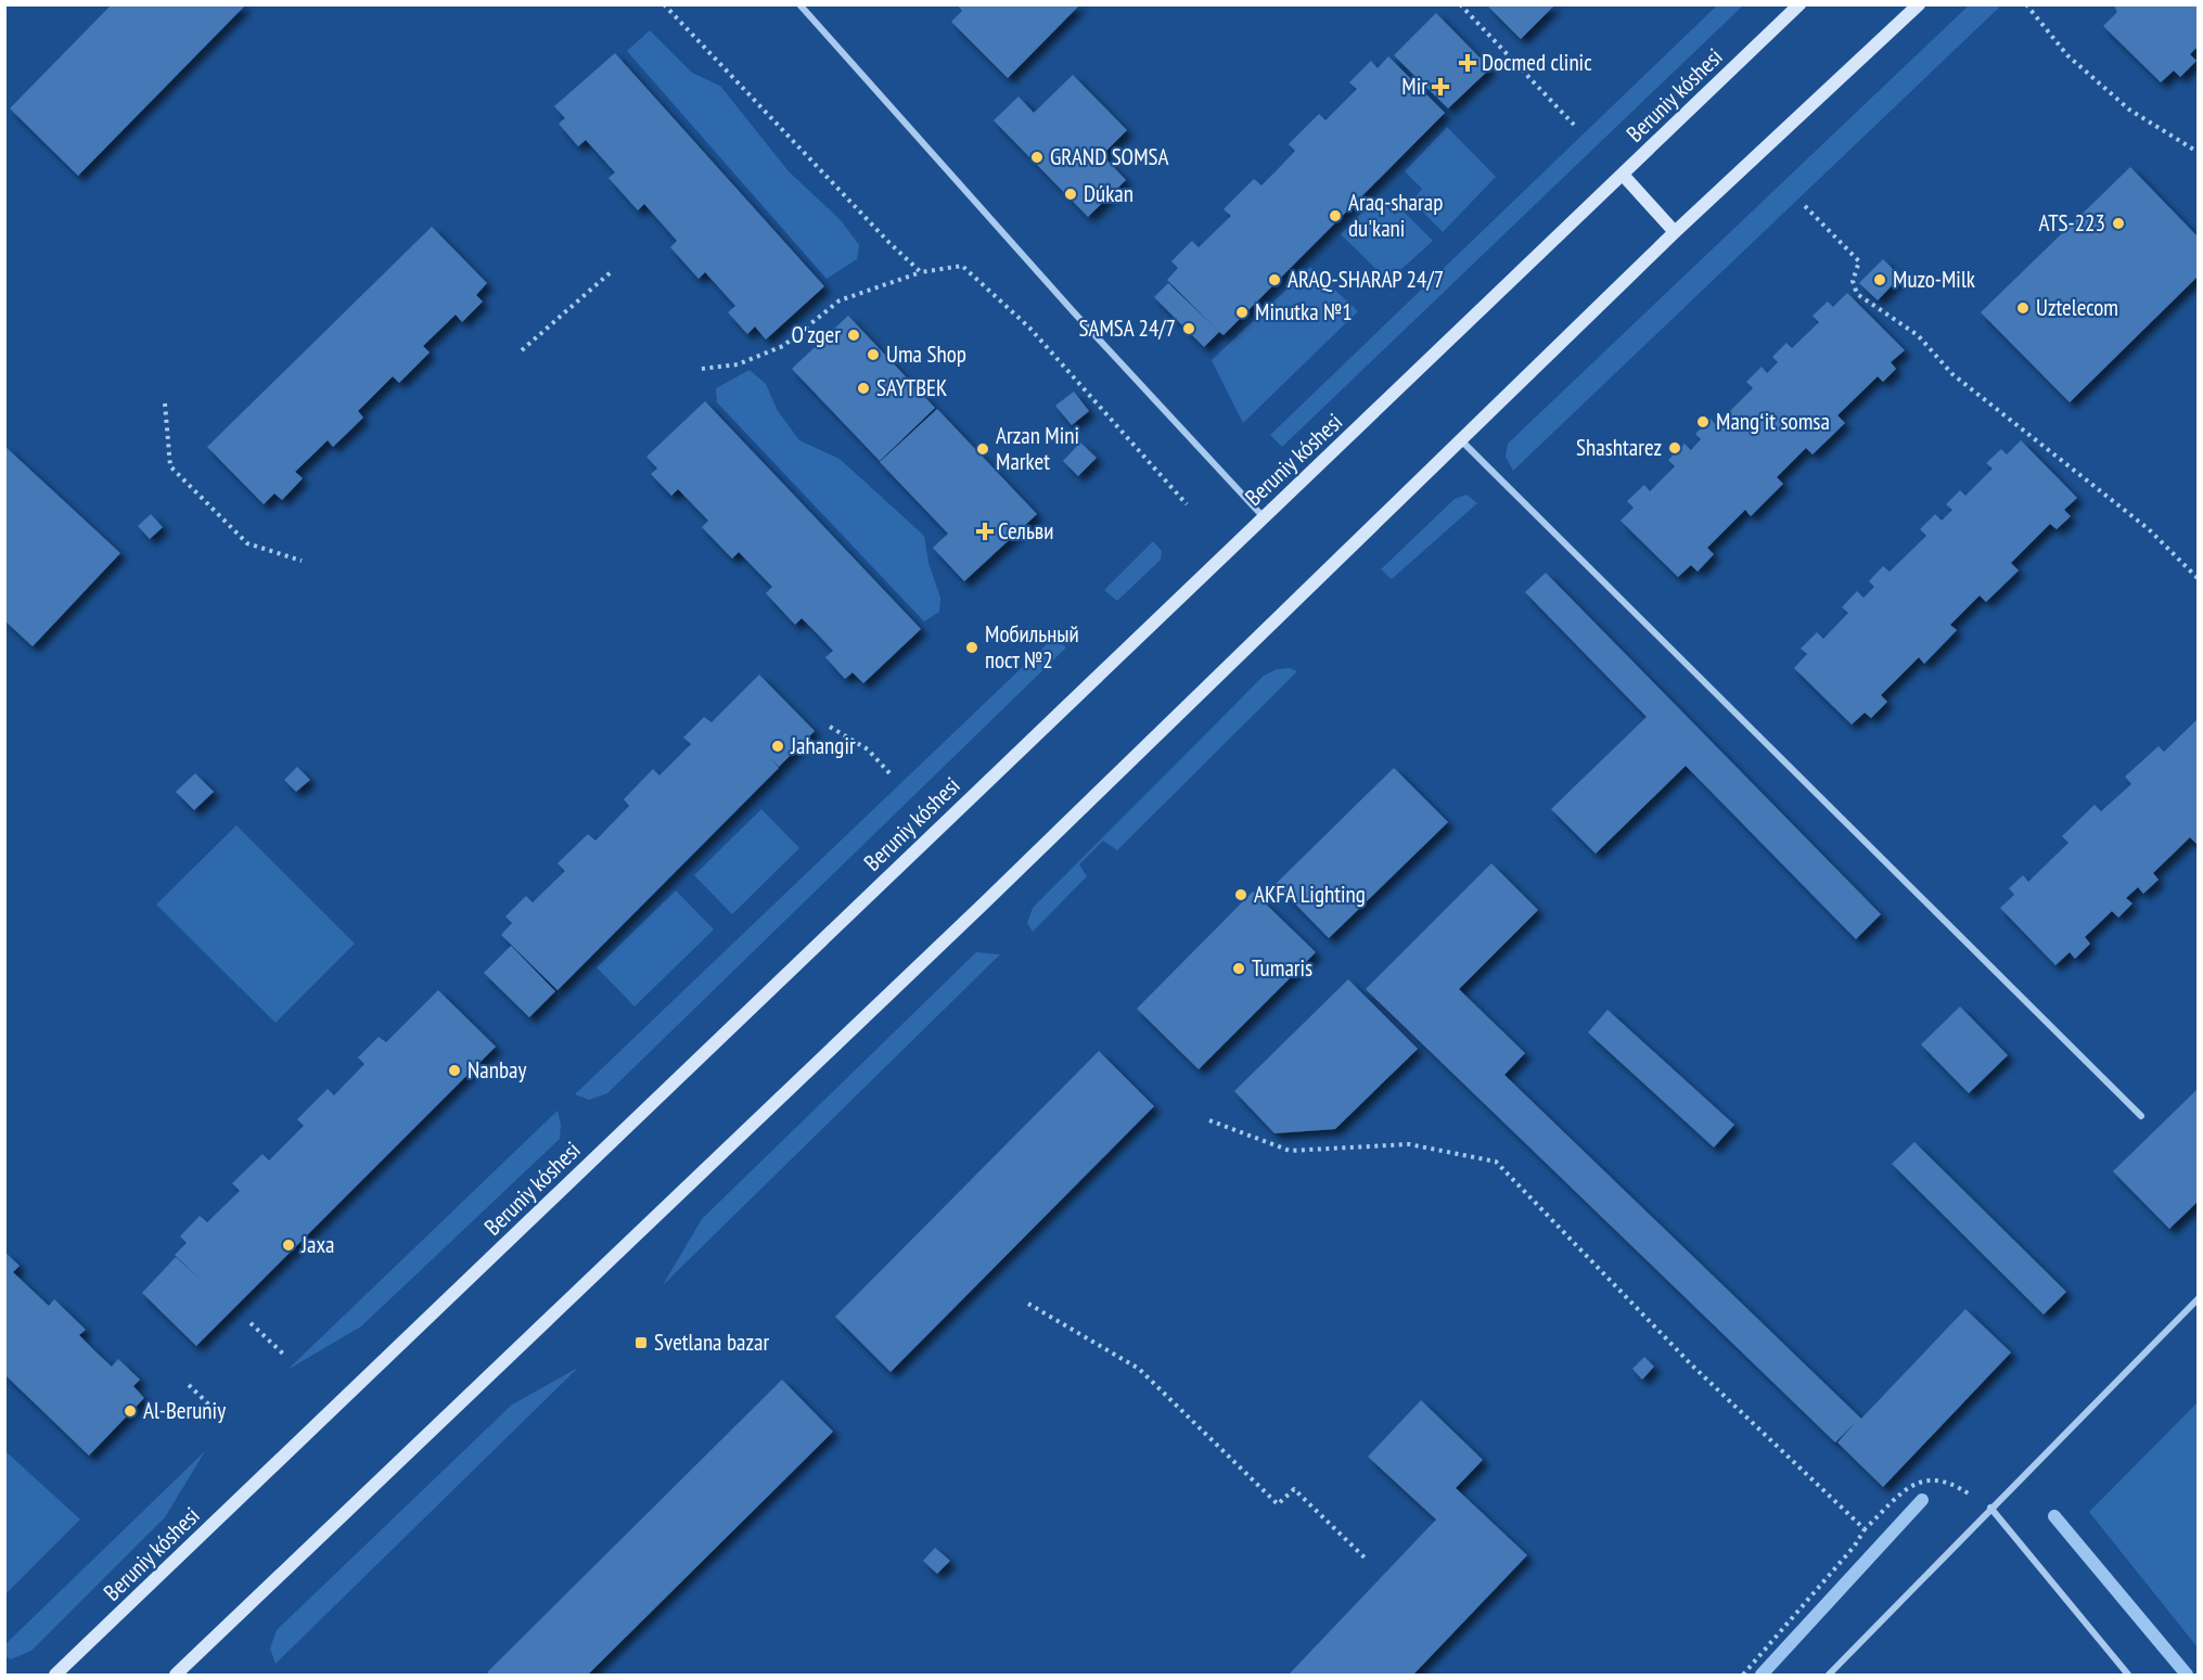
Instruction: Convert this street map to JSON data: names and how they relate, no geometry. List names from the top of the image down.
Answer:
{
  "streets": {
    "main road": ["Beruniy kóshesi"]
  },
  "places": {
    "health": ["Docmed clinic", "Mir", "Сельви"],
    "other": [
      "GRAND SOMSA",
      "Dúkan",
      "Araq-sharap du'kani",
      "ATS-223",
      "ARAQ-SHARAP 24/7",
      "Muzo-Milk",
      "Uztelecom",
      "Minutka №1",
      "SAMSA 24/7",
      "O'zger",
      "Uma Shop",
      "SAYTBEK",
      "Mangʻit somsa",
      "Shashtarez",
      "Arzan Mini Market",
      "Мобильный пост №2",
      "Jahangir",
      "AKFA Lighting",
      "Tumaris",
      "Nanbay",
      "Jaxa",
      "Al-Beruniy"
    ],
    "transit": ["Svetlana bazar"]
  }
}
